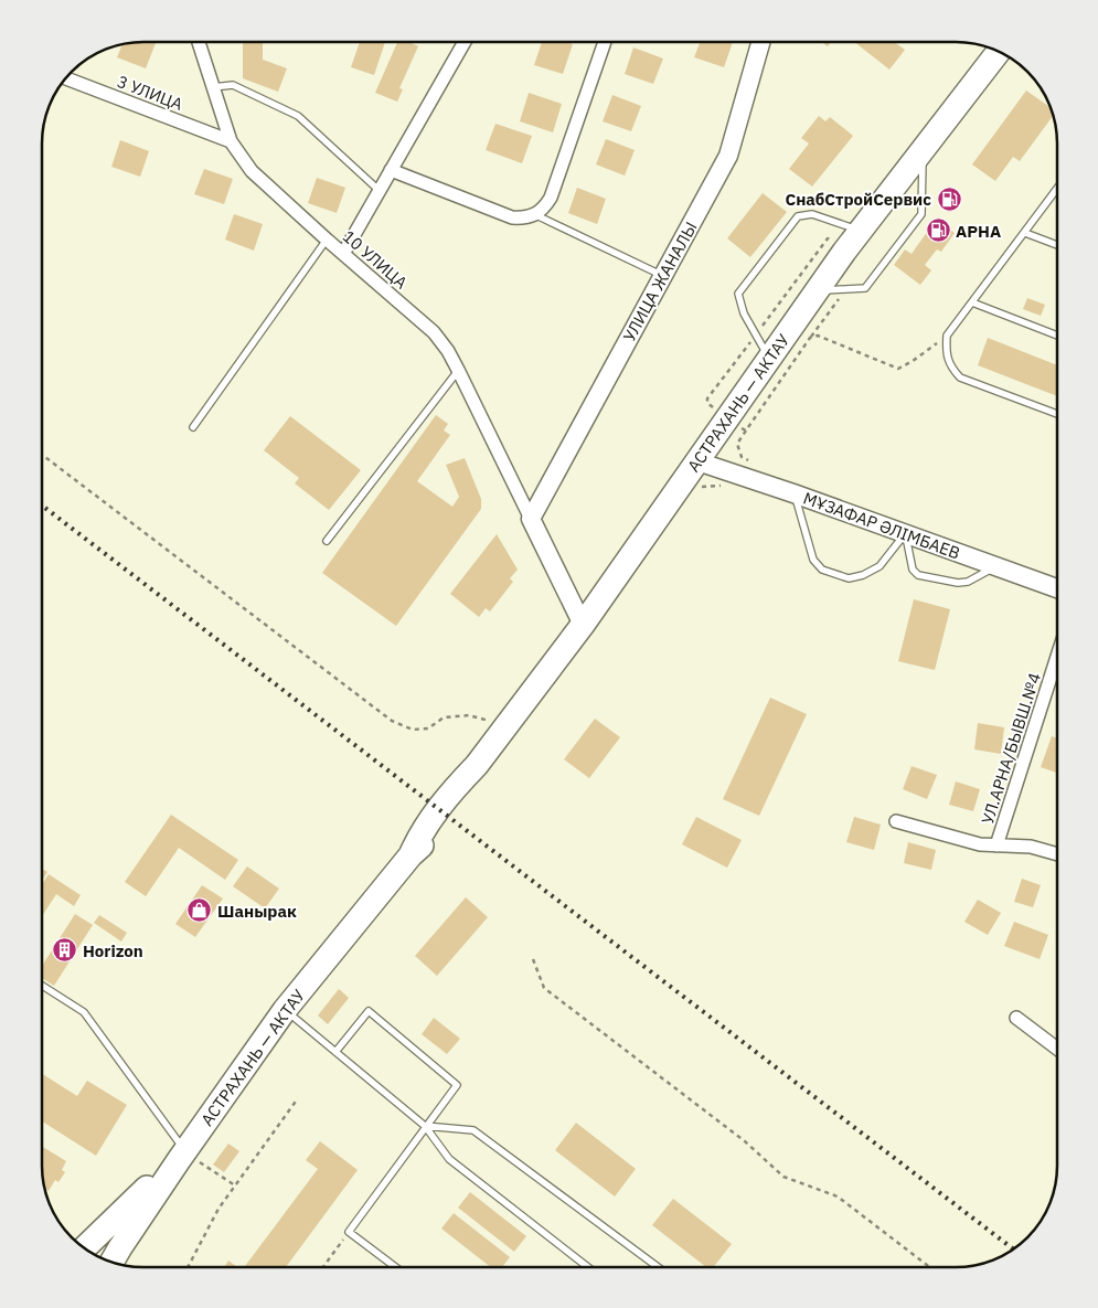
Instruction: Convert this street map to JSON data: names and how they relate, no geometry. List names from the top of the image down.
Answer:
{
  "streets": {
    "highway": ["АСТРАХАНЬ — АКТАУ"],
    "street": [
      "3 УЛИЦА",
      "10 УЛИЦА",
      "УЛИЦА ЖАНАЛЫ",
      "МҰЗАФАР ӘЛІМБАЕВ",
      "УЛ.АРНА/БЫВШ.№4"
    ]
  },
  "crossings": [
    ["3 УЛИЦА", "10 УЛИЦА"],
    ["10 УЛИЦА", "УЛИЦА ЖАНАЛЫ"],
    ["АСТРАХАНЬ — АКТАУ", "МҰЗАФАР ӘЛІМБАЕВ"]
  ],
  "places": {
    "fuel station": ["СнабСтройСервис", "АРНА"],
    "shop": ["Шанырак"],
    "building": ["Horizon"]
  }
}
